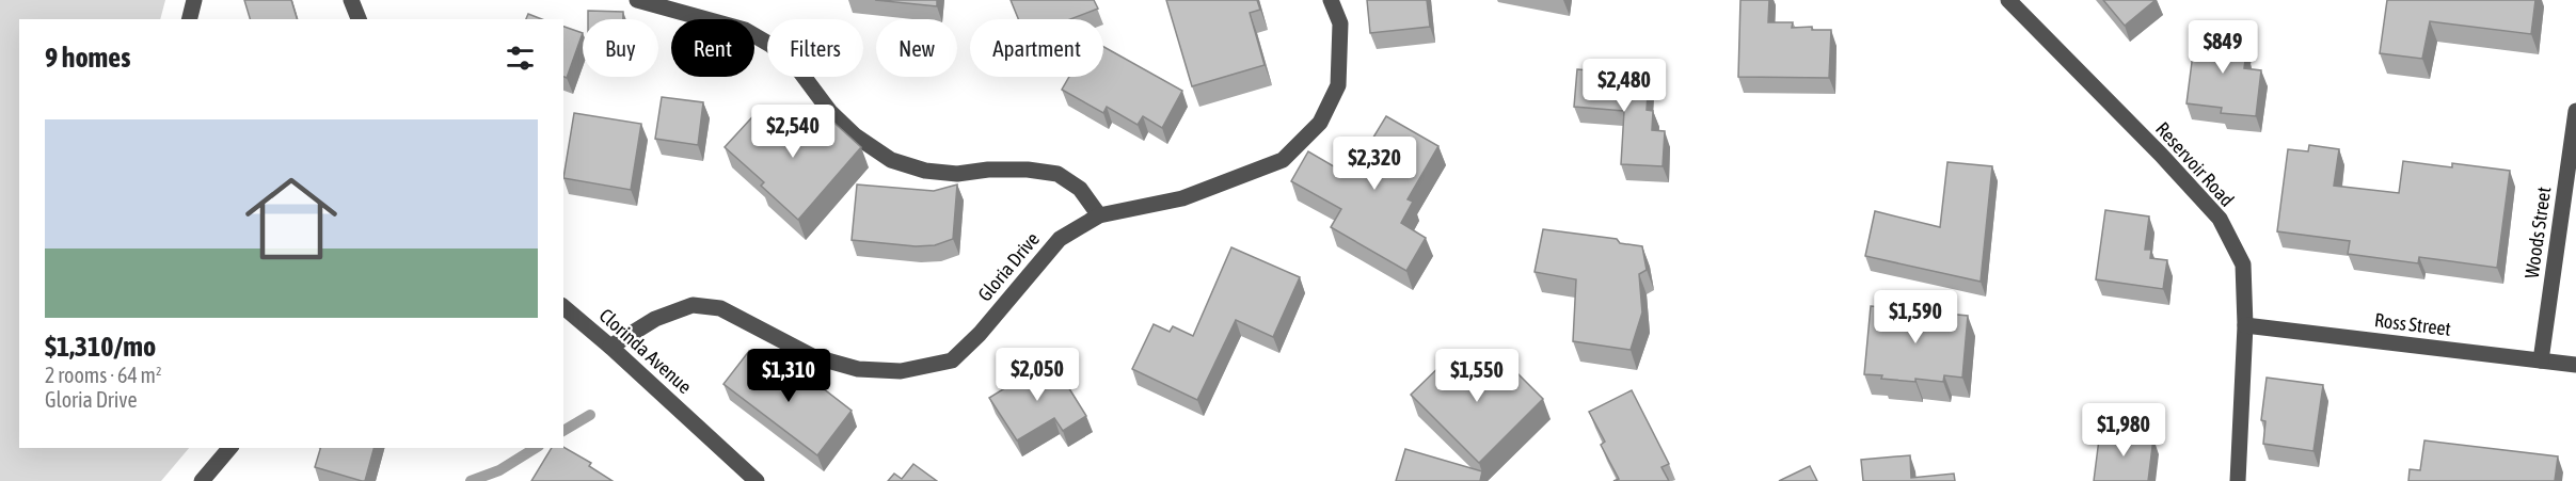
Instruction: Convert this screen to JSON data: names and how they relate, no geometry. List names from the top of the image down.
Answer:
{
  "streets": {
    "street": [
      "Reservoir Road",
      "Woods Street",
      "Gloria Drive",
      "Ross Street",
      "Clorinda Avenue"
    ]
  },
  "crossings": [
    ["Reservoir Road", "Ross Street"],
    ["Woods Street", "Ross Street"],
    ["Gloria Drive", "Clorinda Avenue"]
  ],
  "page": {
    "chip": [
      "Buy",
      "Rent",
      "Filters",
      "New",
      "Apartment"
    ],
    "heading": "9 homes",
    "price": [
      "$849",
      "$2,480",
      "$2,540",
      "$2,320",
      "$1,590",
      "$2,050",
      "$1,310",
      "$1,550",
      "$1,980"
    ],
    "list": [
      {
        "name": "$1,310/mo",
        "note": "2 rooms · 64 m² · Gloria Drive"
      }
    ]
  }
}
